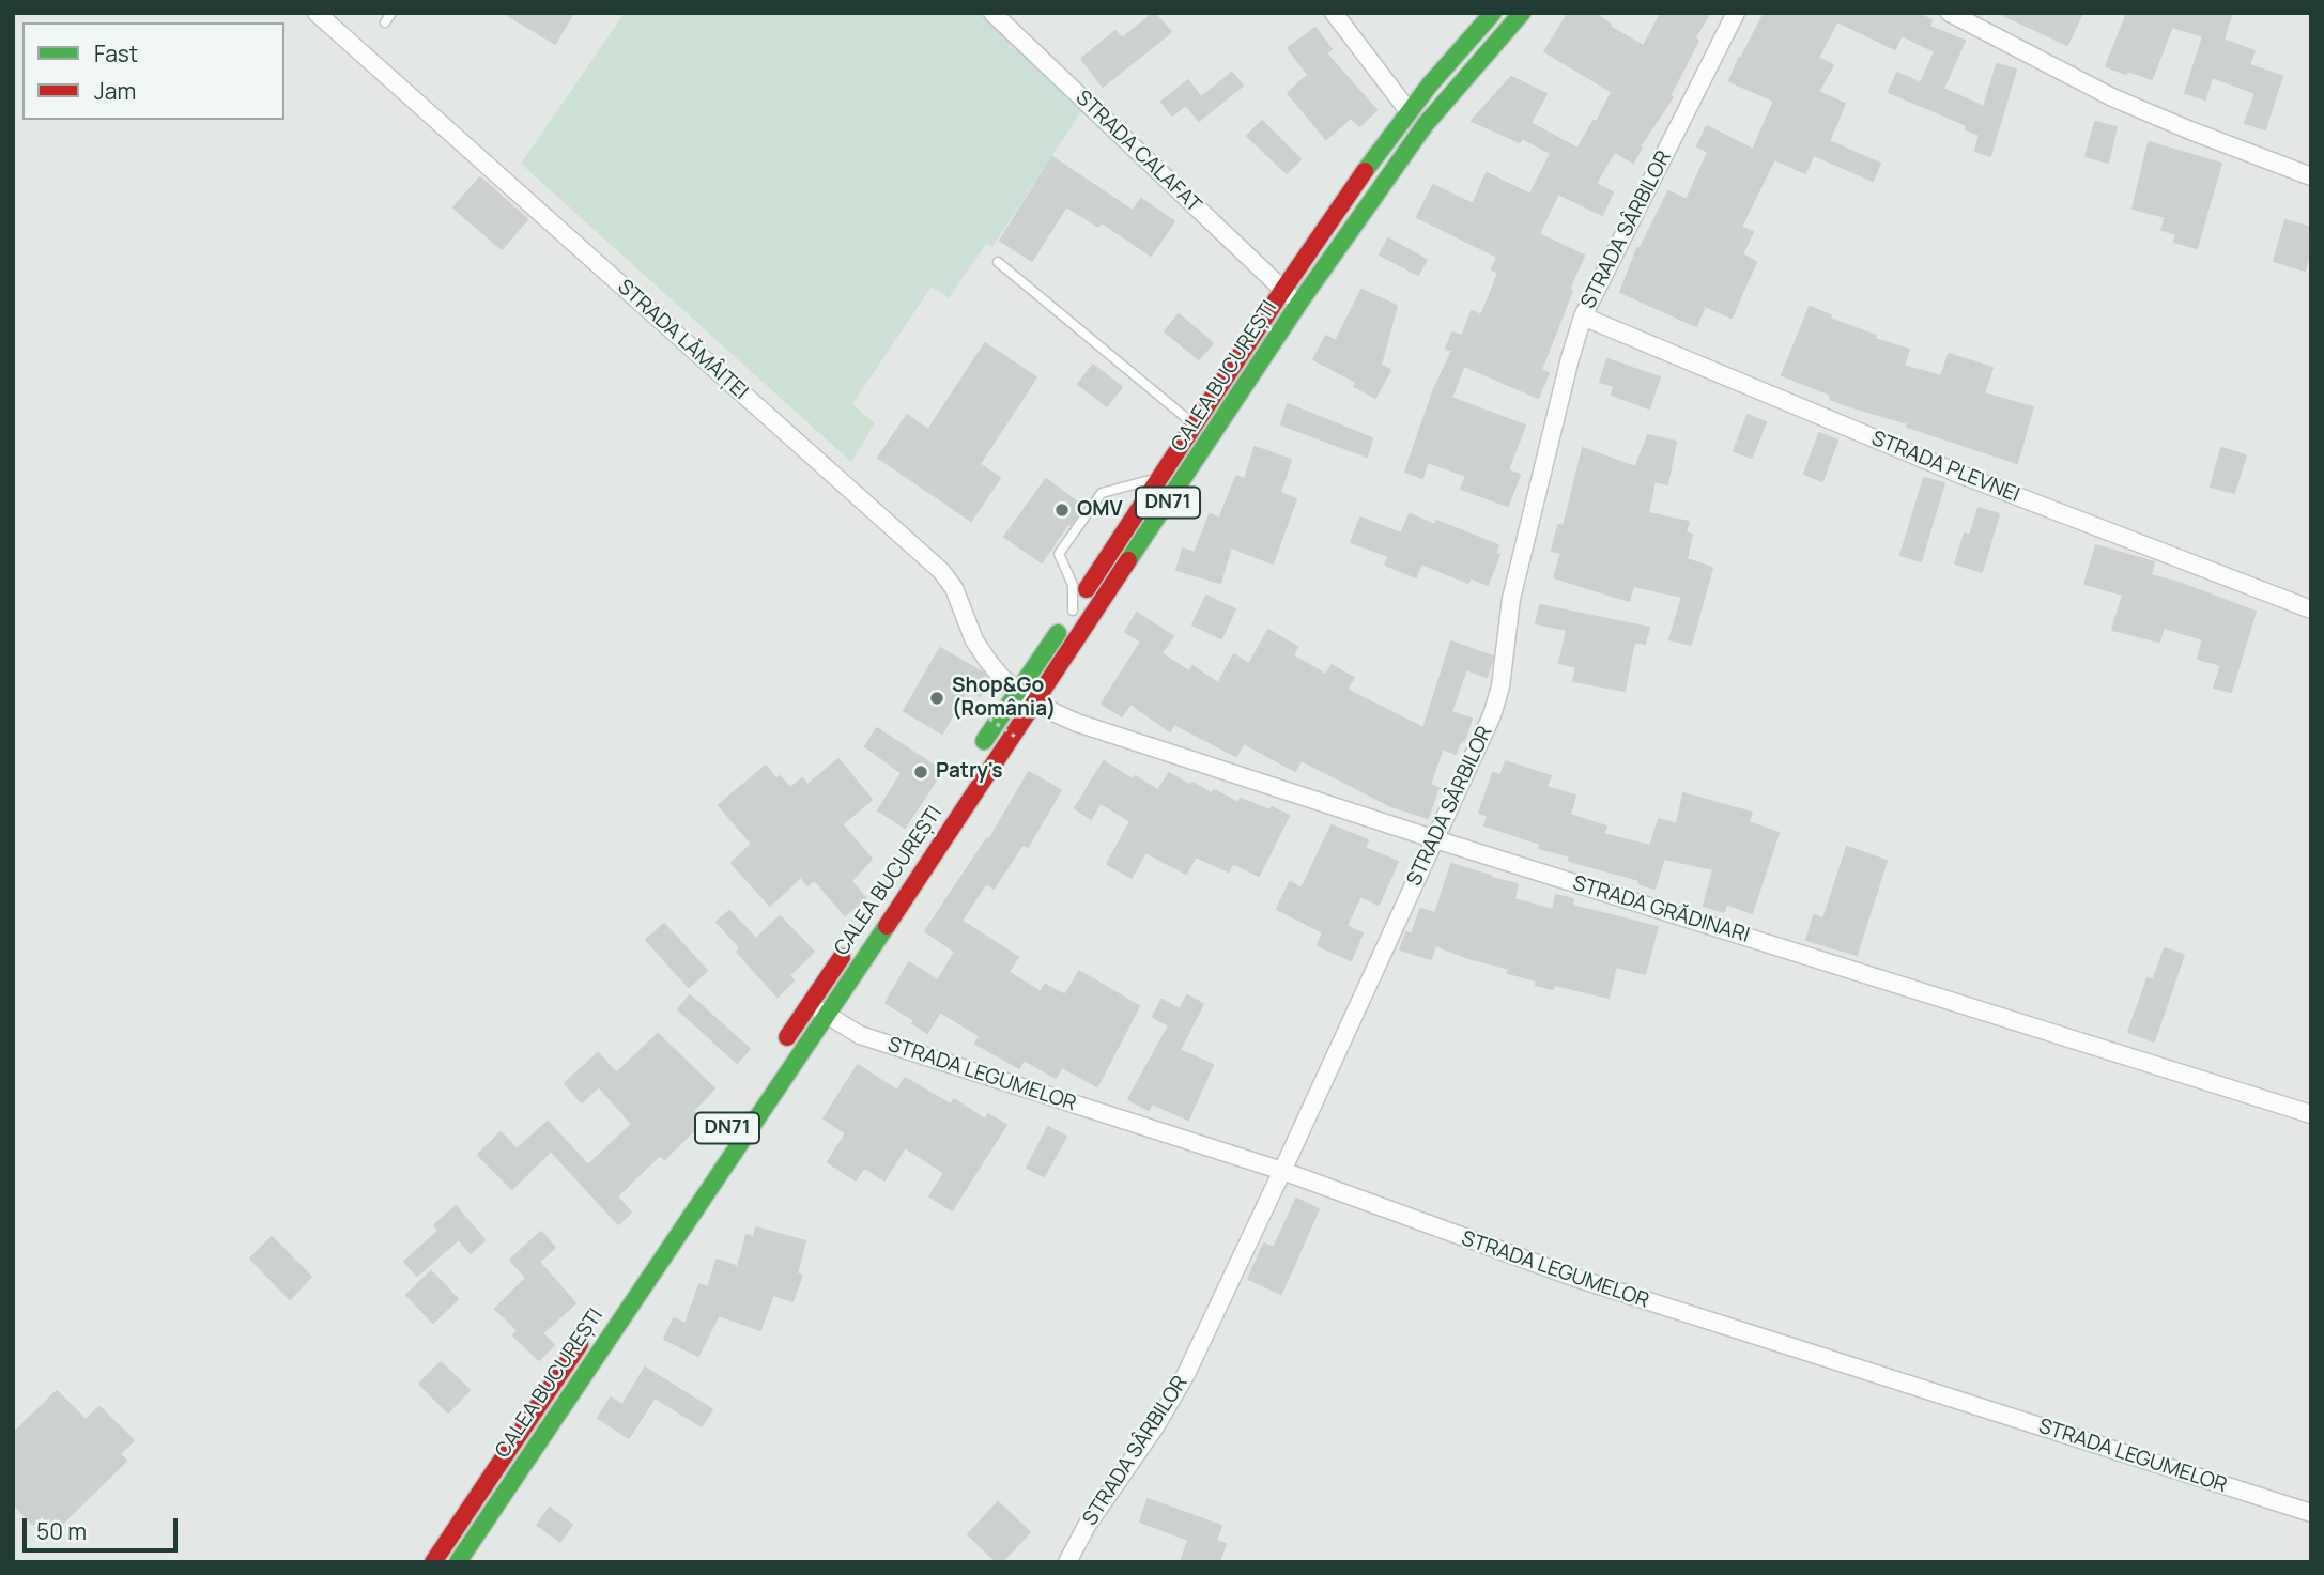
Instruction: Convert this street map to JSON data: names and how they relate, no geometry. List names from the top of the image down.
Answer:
{
  "streets": {
    "main road": ["CALEA BUCUREȘTI", "DN71"],
    "street": [
      "STRADA CALAFAT",
      "STRADA SÂRBILOR",
      "STRADA LĂMÂIȚEI",
      "STRADA PLEVNEI",
      "STRADA GRĂDINARI",
      "STRADA LEGUMELOR"
    ]
  },
  "crossings": [
    ["STRADA CALAFAT", "CALEA BUCUREȘTI"],
    ["STRADA SÂRBILOR", "STRADA PLEVNEI"],
    ["STRADA SÂRBILOR", "STRADA GRĂDINARI"],
    ["STRADA SÂRBILOR", "STRADA LEGUMELOR"],
    ["STRADA LĂMÂIȚEI", "CALEA BUCUREȘTI"],
    ["STRADA LĂMÂIȚEI", "STRADA GRĂDINARI"],
    ["CALEA BUCUREȘTI", "STRADA GRĂDINARI"],
    ["CALEA BUCUREȘTI", "STRADA LEGUMELOR"]
  ],
  "places": ["OMV", "Shop&Go (România)", "Patry's"],
  "legend": ["Fast", "Jam"],
  "scale_bar": "50 m"
}
